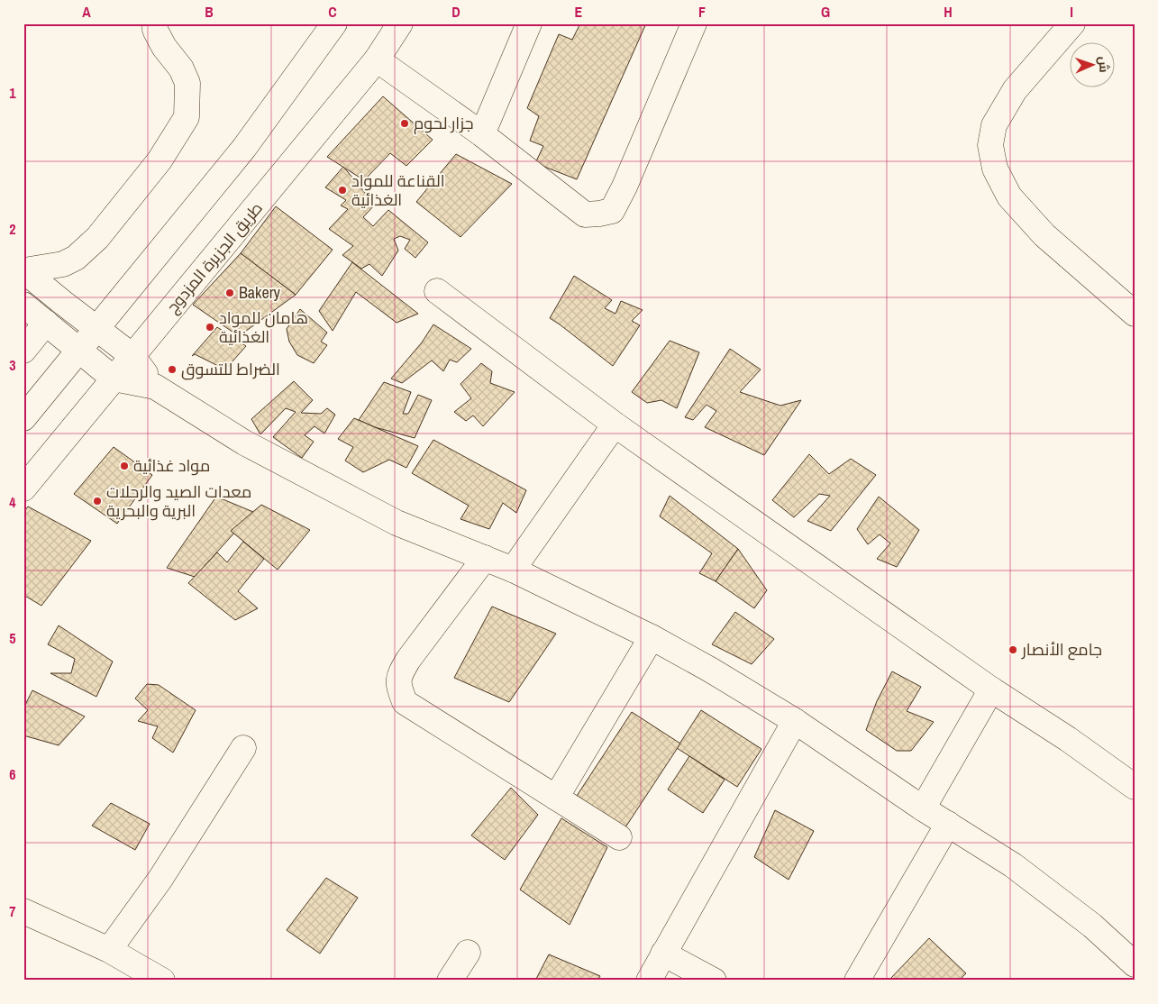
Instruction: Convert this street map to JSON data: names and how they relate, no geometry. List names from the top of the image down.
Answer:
{
  "streets": {
    "street": ["طريق الجزيرة المزدوج"]
  },
  "places": [
    "جزار لحوم",
    "القناعة للمواد الغذائية",
    "Bakery",
    "هامان للمواد الغذائية",
    "الضراط للتسوق",
    "مواد غذائية",
    "معدات الصيد والرحلات البرية والبحرية",
    "جامع الأنصار"
  ],
  "north": "right",
  "grid": {
    "columns": [
      "A",
      "B",
      "C",
      "D",
      "E",
      "F",
      "G",
      "H",
      "I"
    ],
    "rows": [
      "1",
      "2",
      "3",
      "4",
      "5",
      "6",
      "7"
    ]
  }
}
